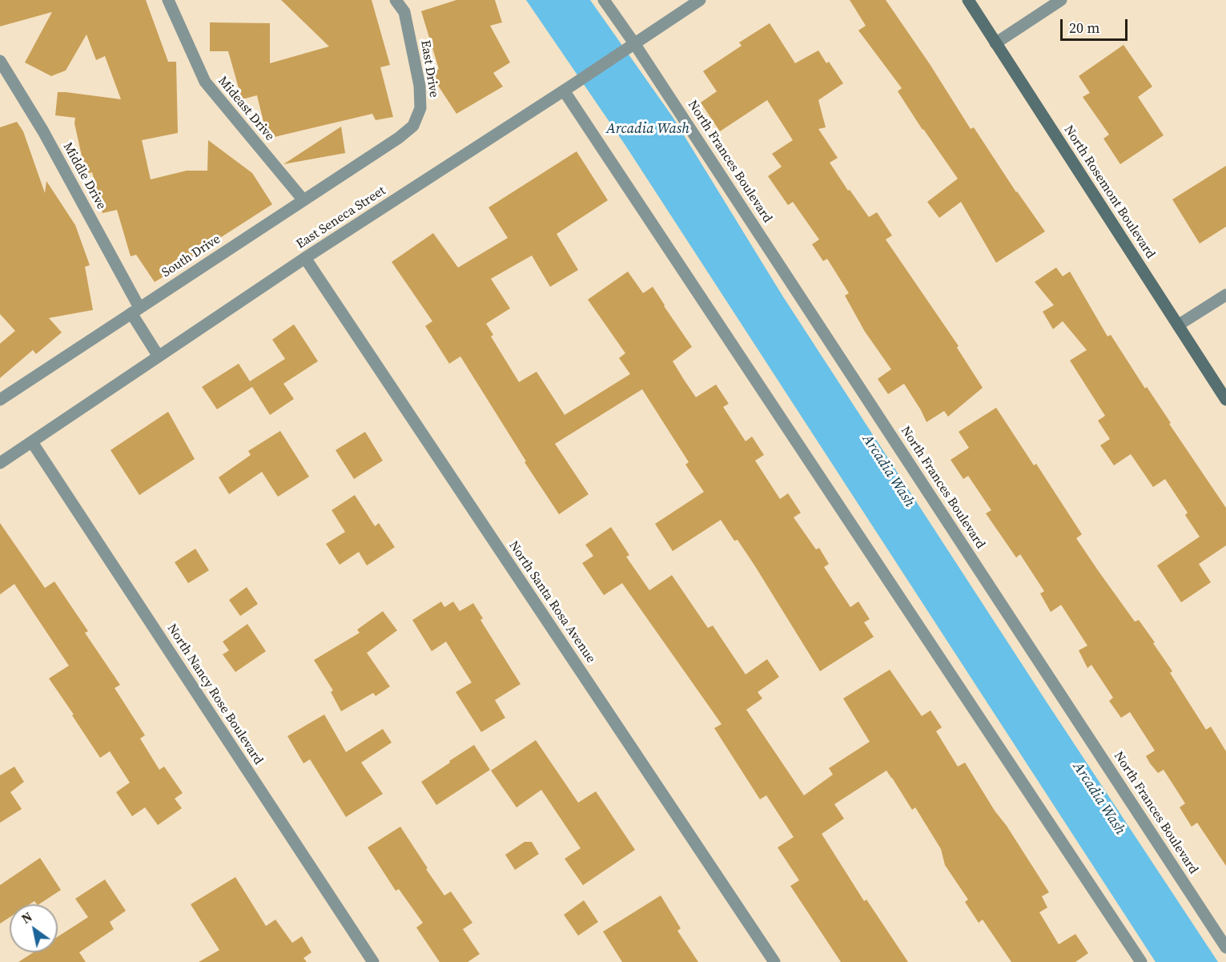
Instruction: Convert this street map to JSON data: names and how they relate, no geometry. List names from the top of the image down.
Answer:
{
  "streets": {
    "street": [
      "East Drive",
      "Mideast Drive",
      "North Frances Boulevard",
      "Middle Drive",
      "North Rosemont Boulevard",
      "East Seneca Street",
      "South Drive",
      "North Santa Rosa Avenue",
      "North Nancy Rose Boulevard"
    ]
  },
  "crossings": [
    ["East Drive", "South Drive"],
    ["Mideast Drive", "South Drive"],
    ["North Frances Boulevard", "East Seneca Street"],
    ["Middle Drive", "East Seneca Street"],
    ["Middle Drive", "South Drive"],
    ["East Seneca Street", "North Santa Rosa Avenue"],
    ["East Seneca Street", "North Nancy Rose Boulevard"]
  ],
  "water": ["Arcadia Wash"],
  "scale_bar": "20 m",
  "north": "top left"
}
